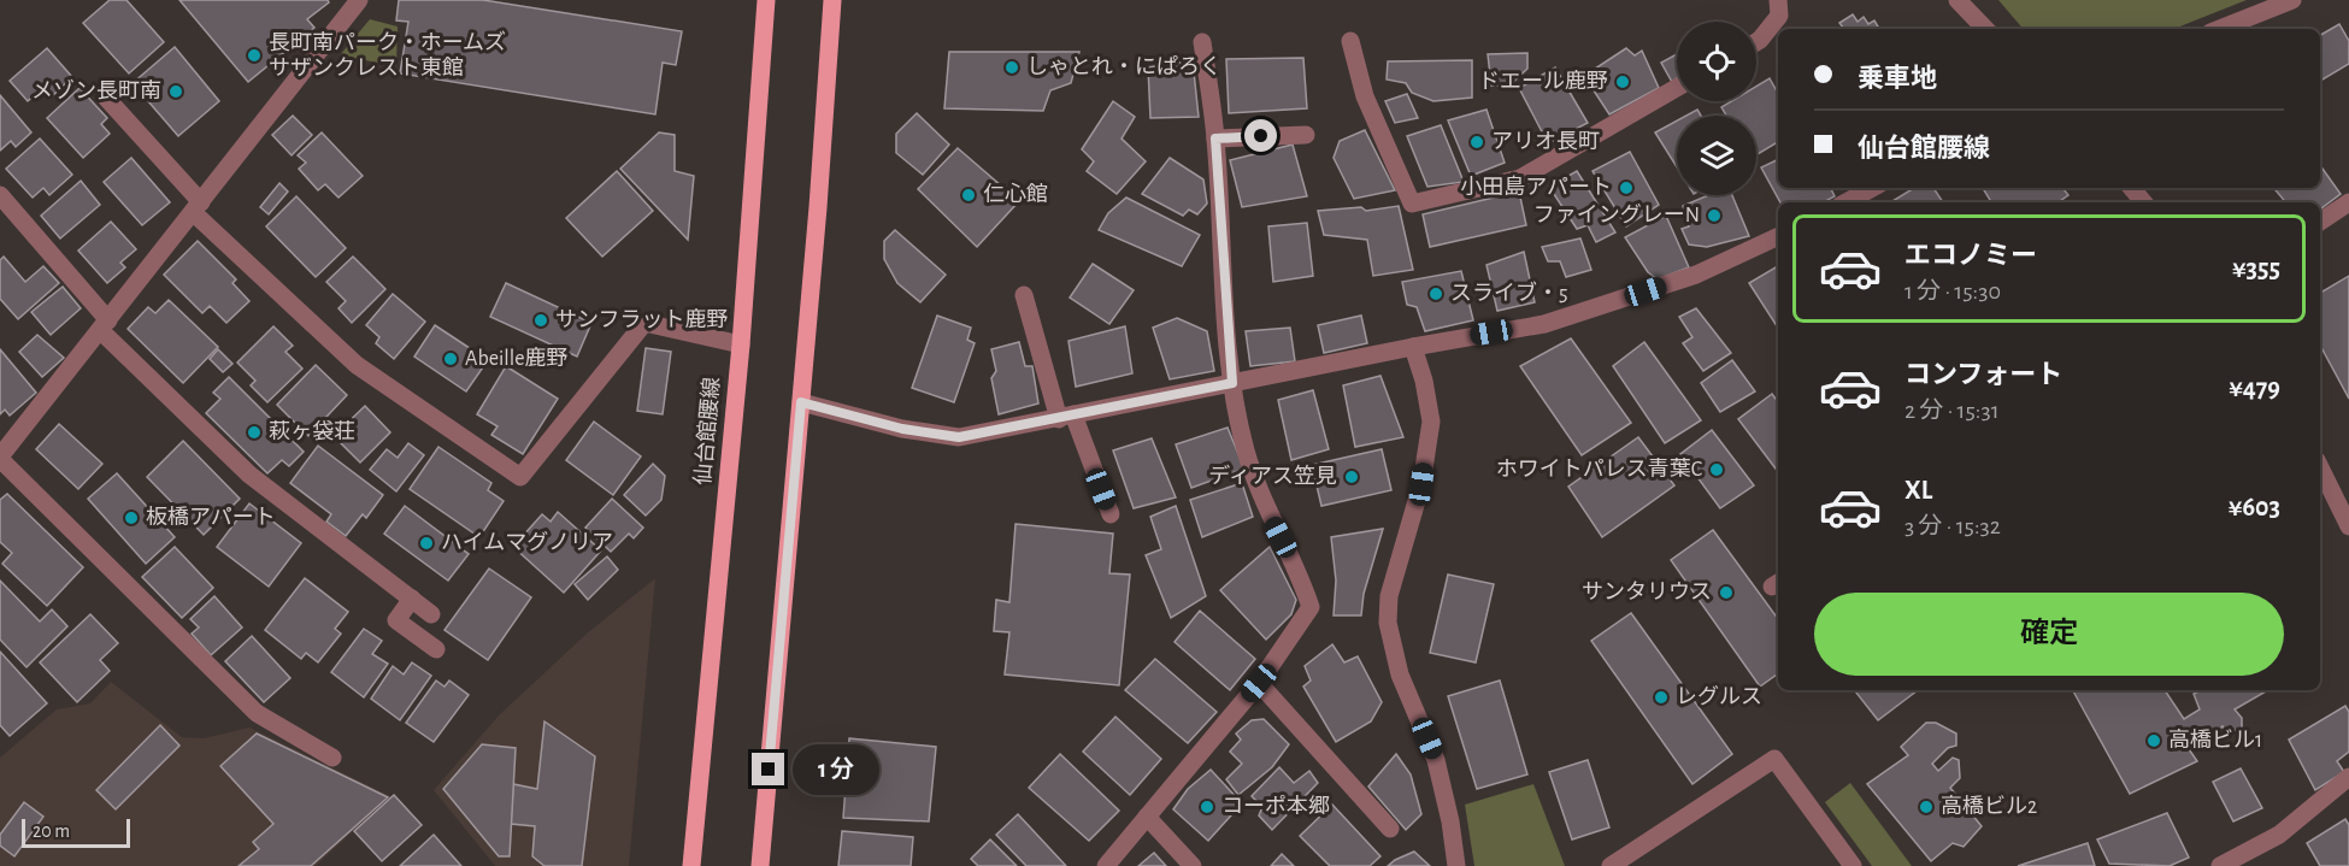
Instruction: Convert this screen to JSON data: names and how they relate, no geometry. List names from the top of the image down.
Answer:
{
  "streets": {
    "main road": ["仙台館腰線"]
  },
  "places": [
    "長町南パーク・ホームズ サザンクレスト東館",
    "しゃとれ・にぱろく",
    "ドエール鹿野",
    "メゾン長町南",
    "アリオ長町",
    "小田島アパート",
    "仁心館",
    "ファイングレーN",
    "スライブ・5",
    "サンフラット鹿野",
    "Abeille鹿野",
    "萩ヶ袋荘",
    "ホワイトパレス青葉C",
    "ディアス笠見",
    "板橋アパート",
    "ハイムマグノリア",
    "サンタリウス",
    "レグルス",
    "高橋ビル1",
    "コーポ本郷",
    "高橋ビル2"
  ],
  "scale_bar": "20 m",
  "page": {
    "banner": ["乗車地", "仙台館腰線"],
    "list": [
      {
        "name": "エコノミー",
        "note": "1 分 · 15:30",
        "value": "¥355"
      },
      {
        "name": "コンフォート",
        "note": "2 分 · 15:31",
        "value": "¥479"
      },
      {
        "name": "XL",
        "note": "3 分 · 15:32",
        "value": "¥603"
      }
    ],
    "buttons": "確定",
    "bubble": "1 分",
    "scale": "20 m"
  }
}
